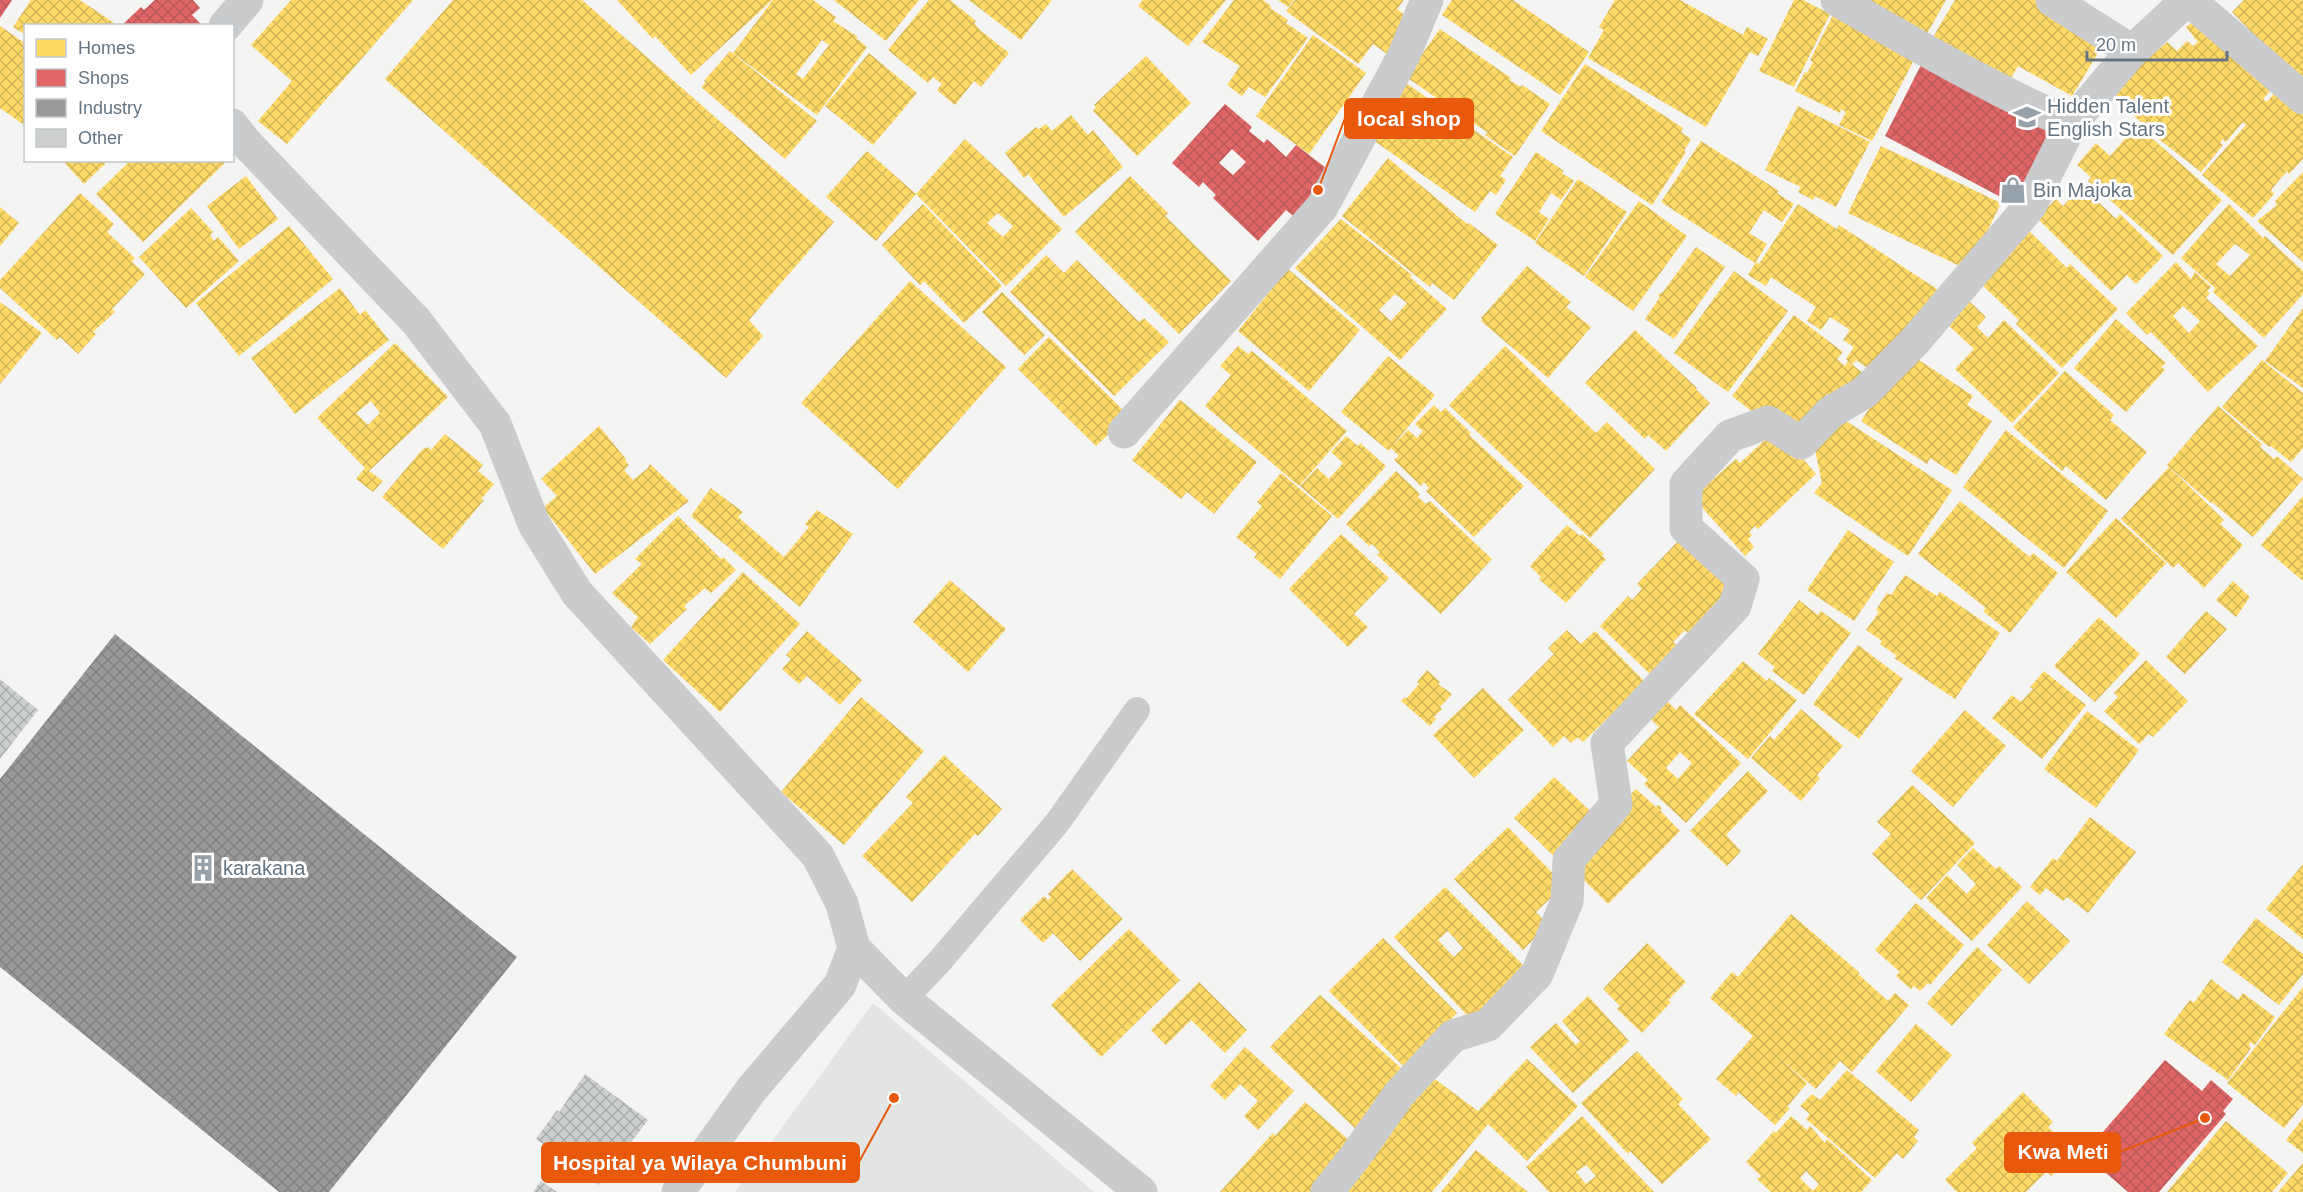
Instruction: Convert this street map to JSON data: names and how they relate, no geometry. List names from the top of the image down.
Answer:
{
  "places": {
    "school or university": ["Hidden Talent English Stars"],
    "other": ["local shop", "Hospital ya Wilaya Chumbuni", "Kwa Meti"],
    "shop": ["Bin Majoka"],
    "building": ["karakana"]
  },
  "legend": [
    "Homes",
    "Shops",
    "Industry",
    "Other"
  ],
  "scale_bar": "20 m"
}
